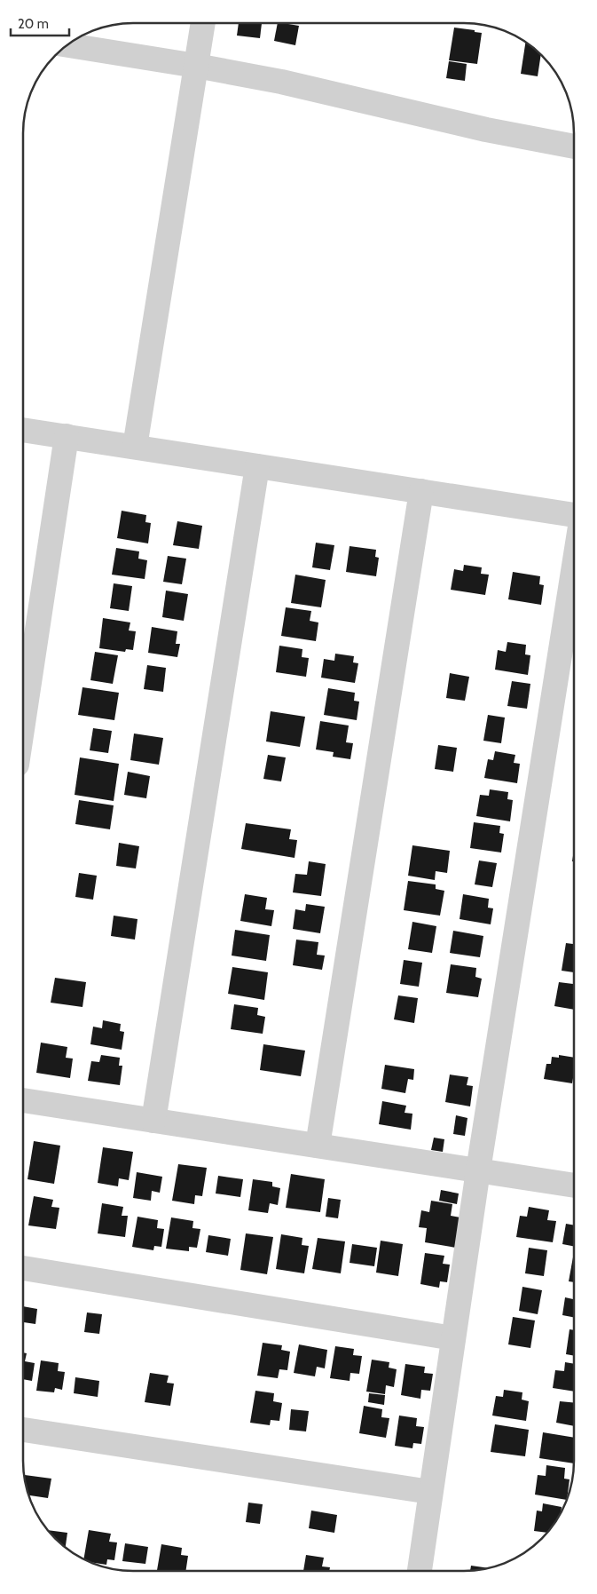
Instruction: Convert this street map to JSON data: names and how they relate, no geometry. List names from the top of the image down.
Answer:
{
  "scale_bar": "20 m"
}
